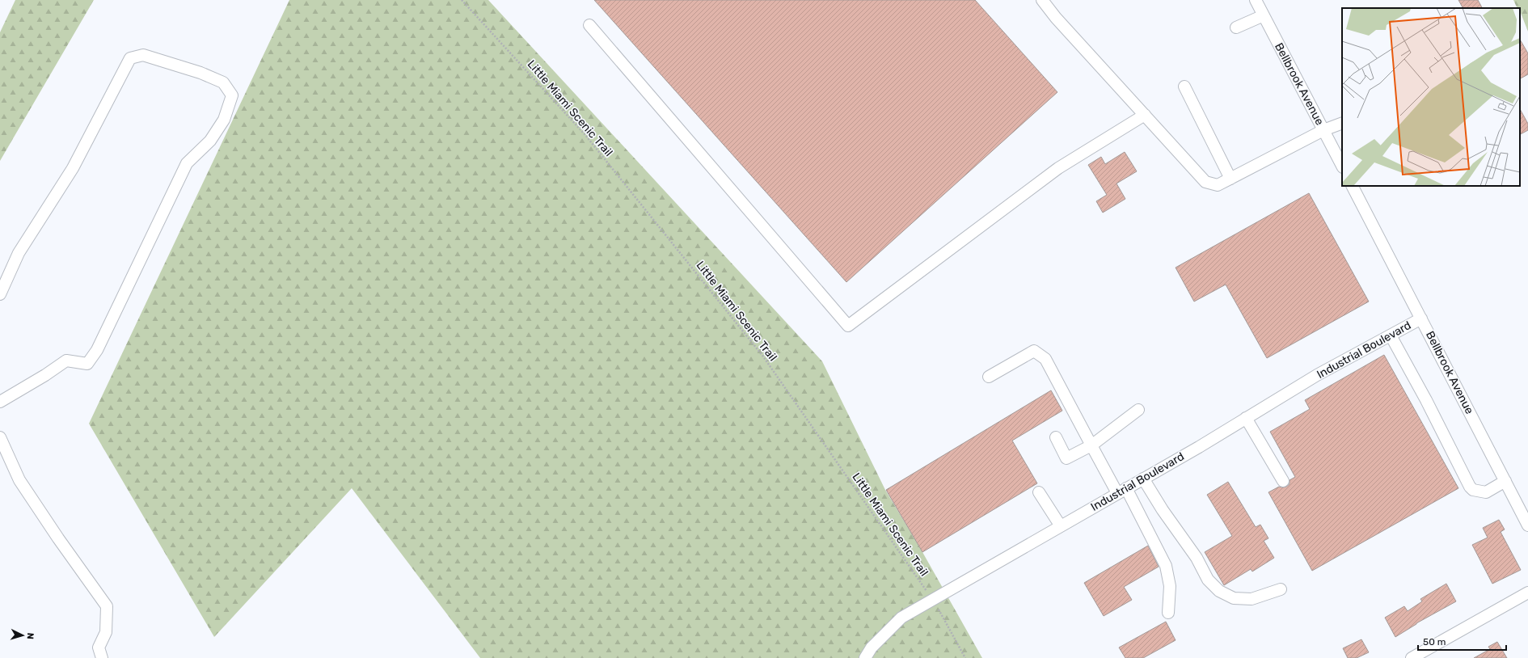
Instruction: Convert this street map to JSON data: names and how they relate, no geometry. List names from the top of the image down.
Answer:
{
  "streets": {
    "street": ["Bellbrook Avenue", "Industrial Boulevard"],
    "path": ["Little Miami Scenic Trail"]
  },
  "crossings": [
    ["Bellbrook Avenue", "Industrial Boulevard"],
    ["Little Miami Scenic Trail", "Industrial Boulevard"]
  ],
  "scale_bar": "50 m",
  "north": "right"
}
